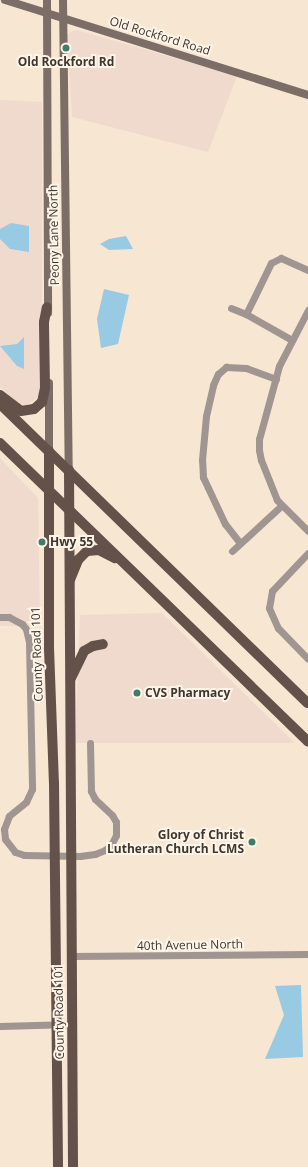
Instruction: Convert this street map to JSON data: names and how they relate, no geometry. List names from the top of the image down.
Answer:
{
  "streets": {
    "main road": ["Old Rockford Road", "Peony Lane North", "County Road 101"],
    "street": ["40th Avenue North"]
  },
  "crossings": [
    ["Old Rockford Road", "Peony Lane North"],
    ["Peony Lane North", "County Road 101"],
    ["County Road 101", "40th Avenue North"]
  ],
  "places": [
    "Old Rockford Rd",
    "Hwy 55",
    "CVS Pharmacy",
    "Glory of Christ Lutheran Church LCMS"
  ]
}
